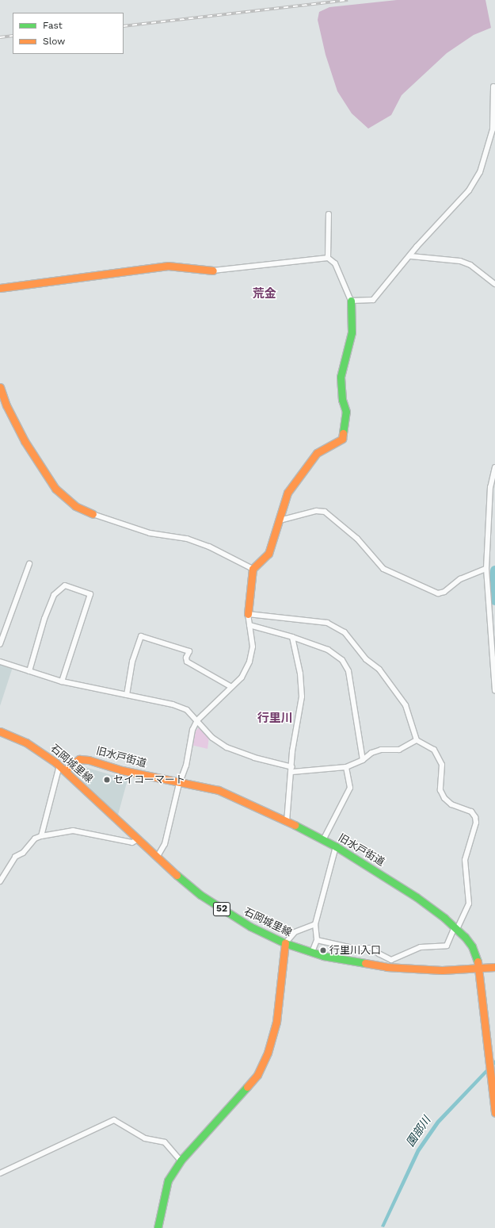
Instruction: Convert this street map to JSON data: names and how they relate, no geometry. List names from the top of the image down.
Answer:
{
  "streets": {
    "street": ["旧水戸街道", "石岡城里線", "52"]
  },
  "crossings": [
    ["旧水戸街道", "石岡城里線"]
  ],
  "districts": ["荒金", "行里川"],
  "water": ["園部川"],
  "places": ["セイコーマート", "行里川入口"],
  "legend": ["Fast", "Slow"]
}
